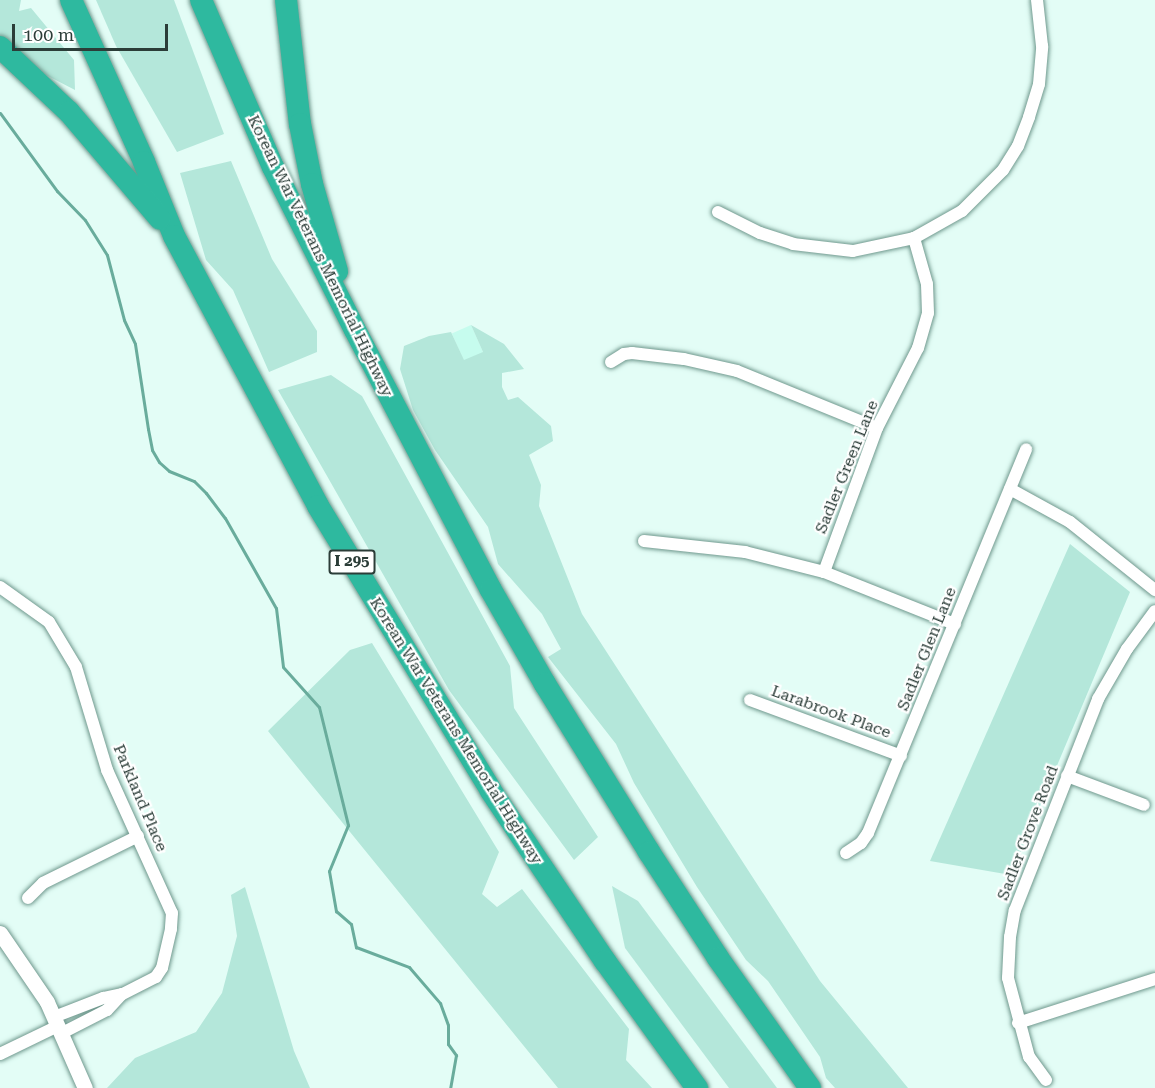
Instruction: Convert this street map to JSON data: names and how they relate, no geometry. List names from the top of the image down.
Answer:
{
  "streets": {
    "highway": ["Korean War Veterans Memorial Highway", "I 295"],
    "street": [
      "Sadler Green Lane",
      "Sadler Glen Lane",
      "Larabrook Place",
      "Parkland Place",
      "Sadler Grove Road"
    ]
  },
  "crossings": [
    ["Sadler Glen Lane", "Larabrook Place"]
  ],
  "scale_bar": "100 m"
}
